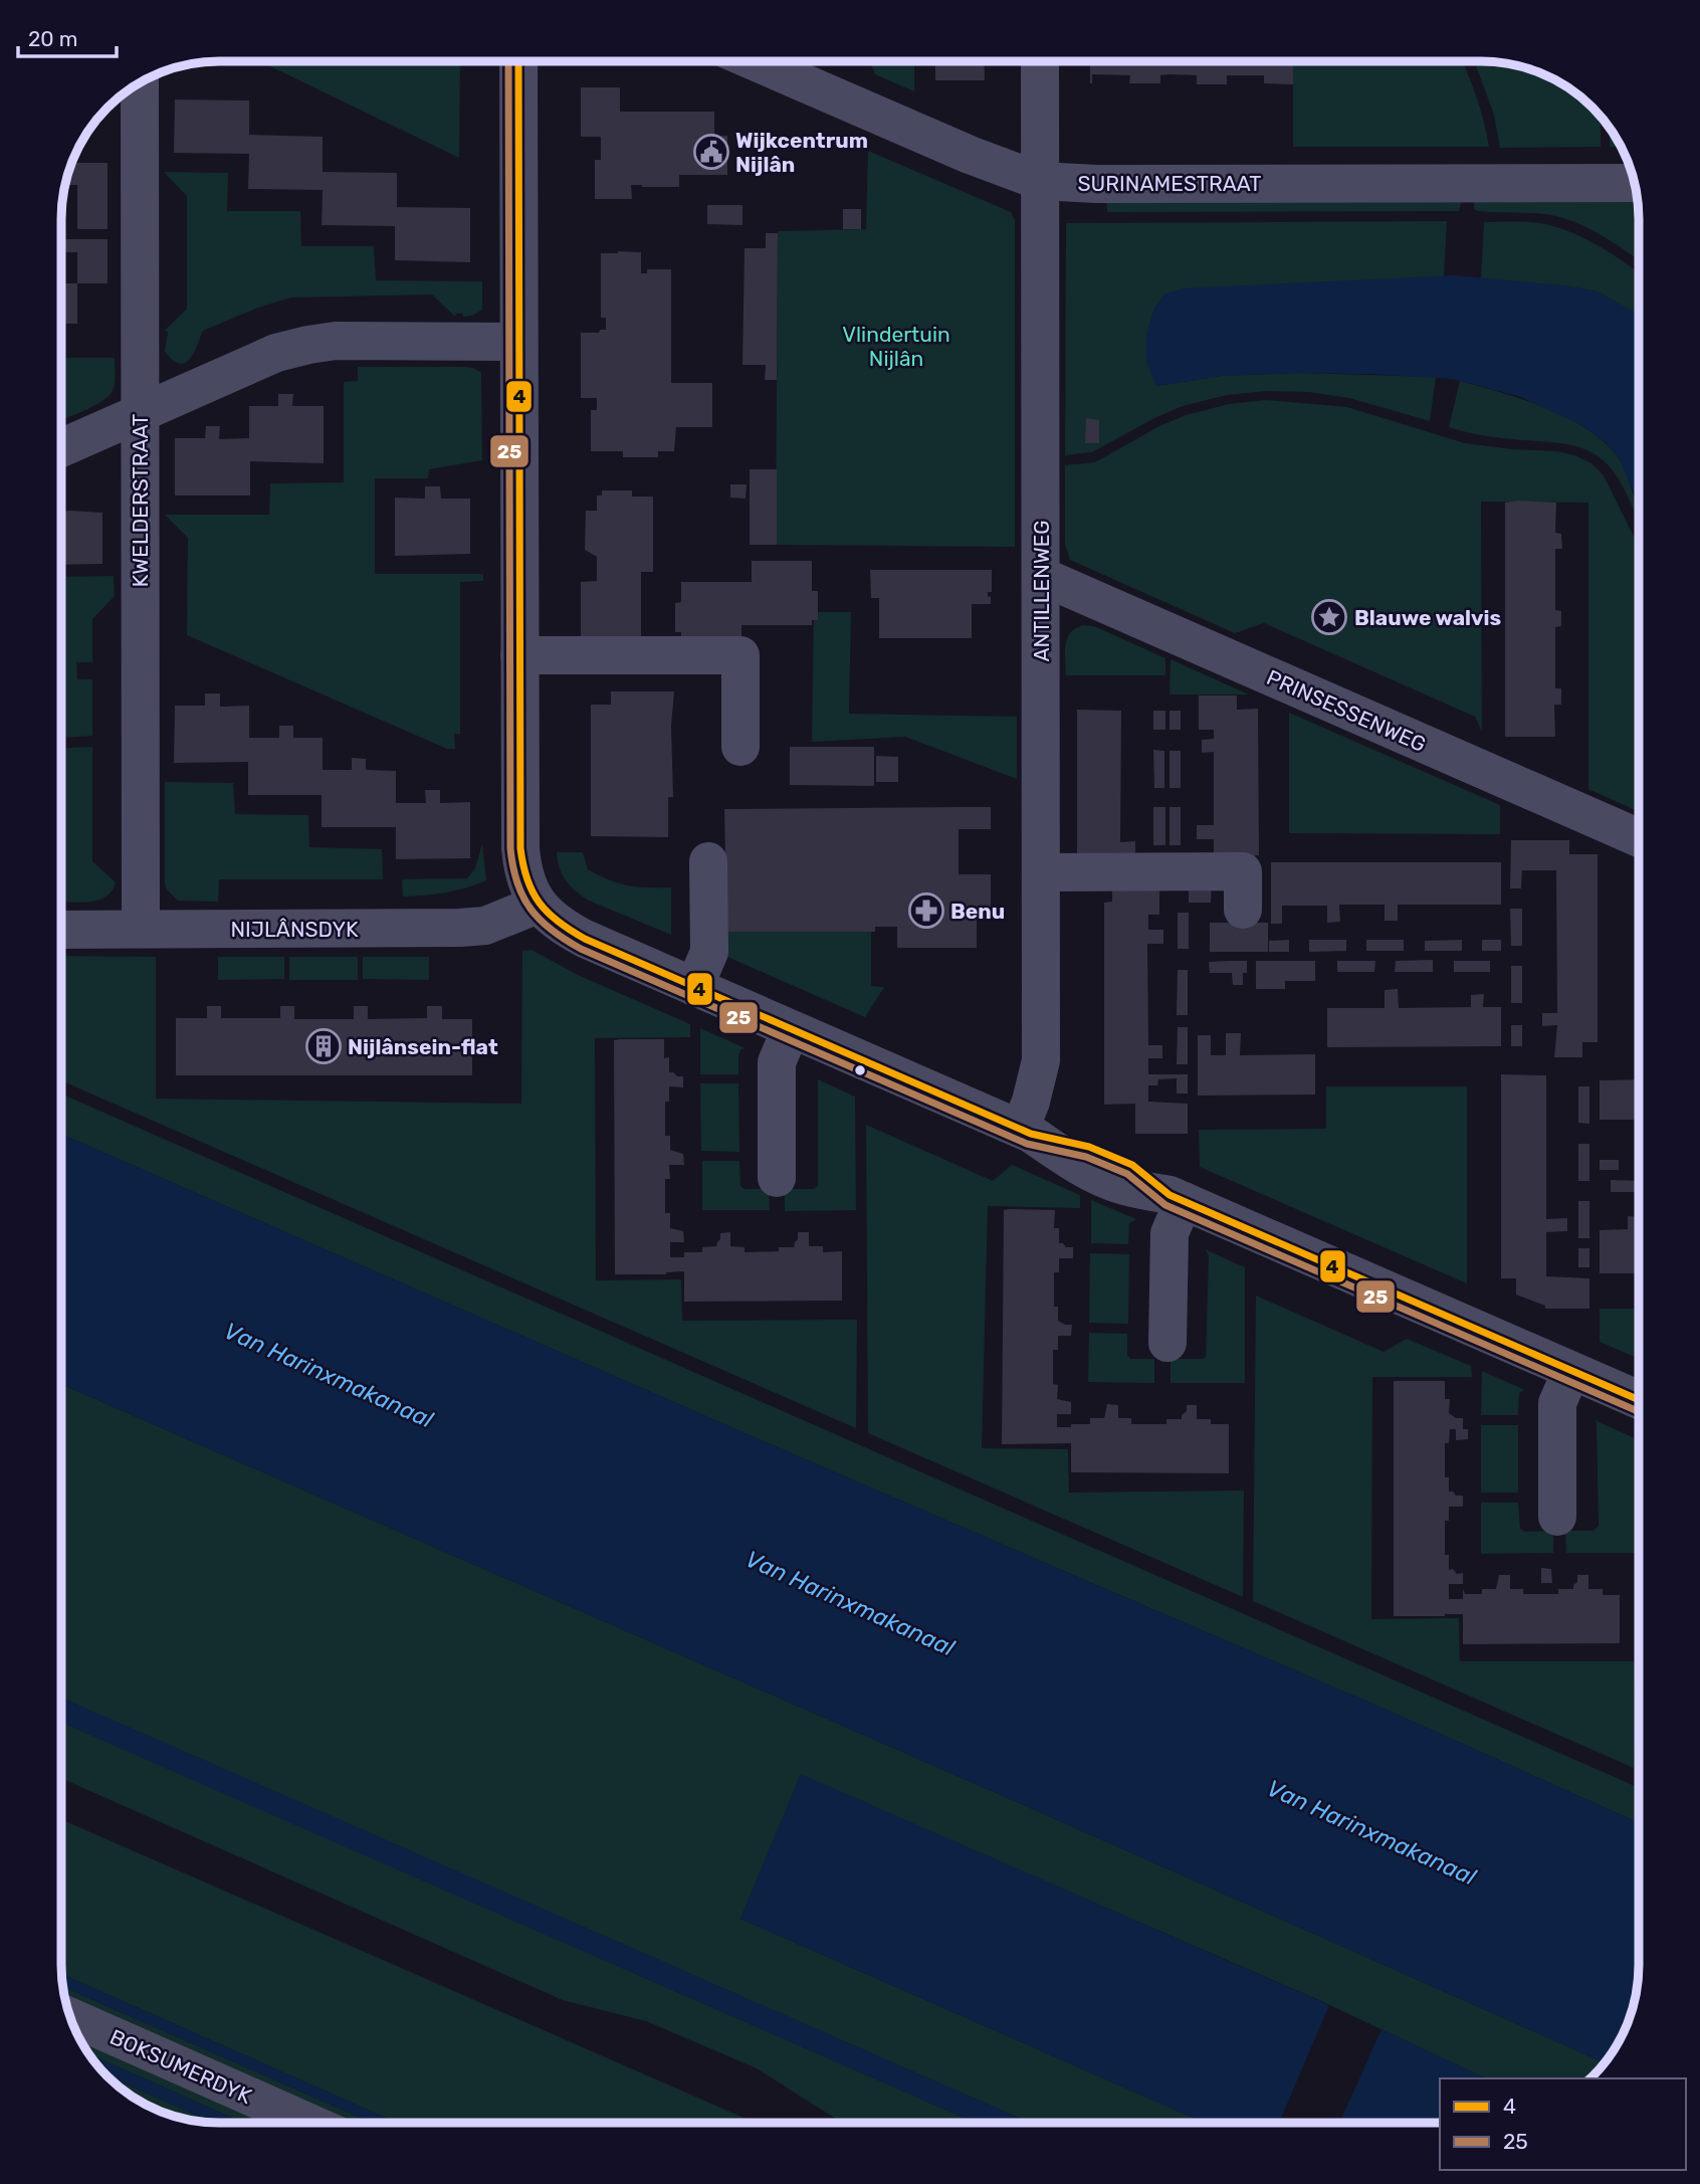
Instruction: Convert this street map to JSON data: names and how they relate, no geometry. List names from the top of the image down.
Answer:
{
  "streets": {
    "street": [
      "SURINAMESTRAAT",
      "KWELDERSTRAAT",
      "ANTILLENWEG",
      "PRINSESSENWEG",
      "NIJLÂNSDYK",
      "BOKSUMERDYK"
    ]
  },
  "crossings": [
    ["SURINAMESTRAAT", "ANTILLENWEG"],
    ["KWELDERSTRAAT", "NIJLÂNSDYK"],
    ["ANTILLENWEG", "PRINSESSENWEG"]
  ],
  "water": ["Van Harinxmakanaal"],
  "parks": ["Vlindertuin Nijlân"],
  "places": {
    "public building": ["Wijkcentrum Nijlân"],
    "place": ["Blauwe walvis"],
    "pharmacy": ["Benu"],
    "building": ["Nijlânsein-flat"]
  },
  "lines": ["transit line 25", "transit line 4"],
  "legend": ["4", "25"],
  "scale_bar": "20 m"
}
